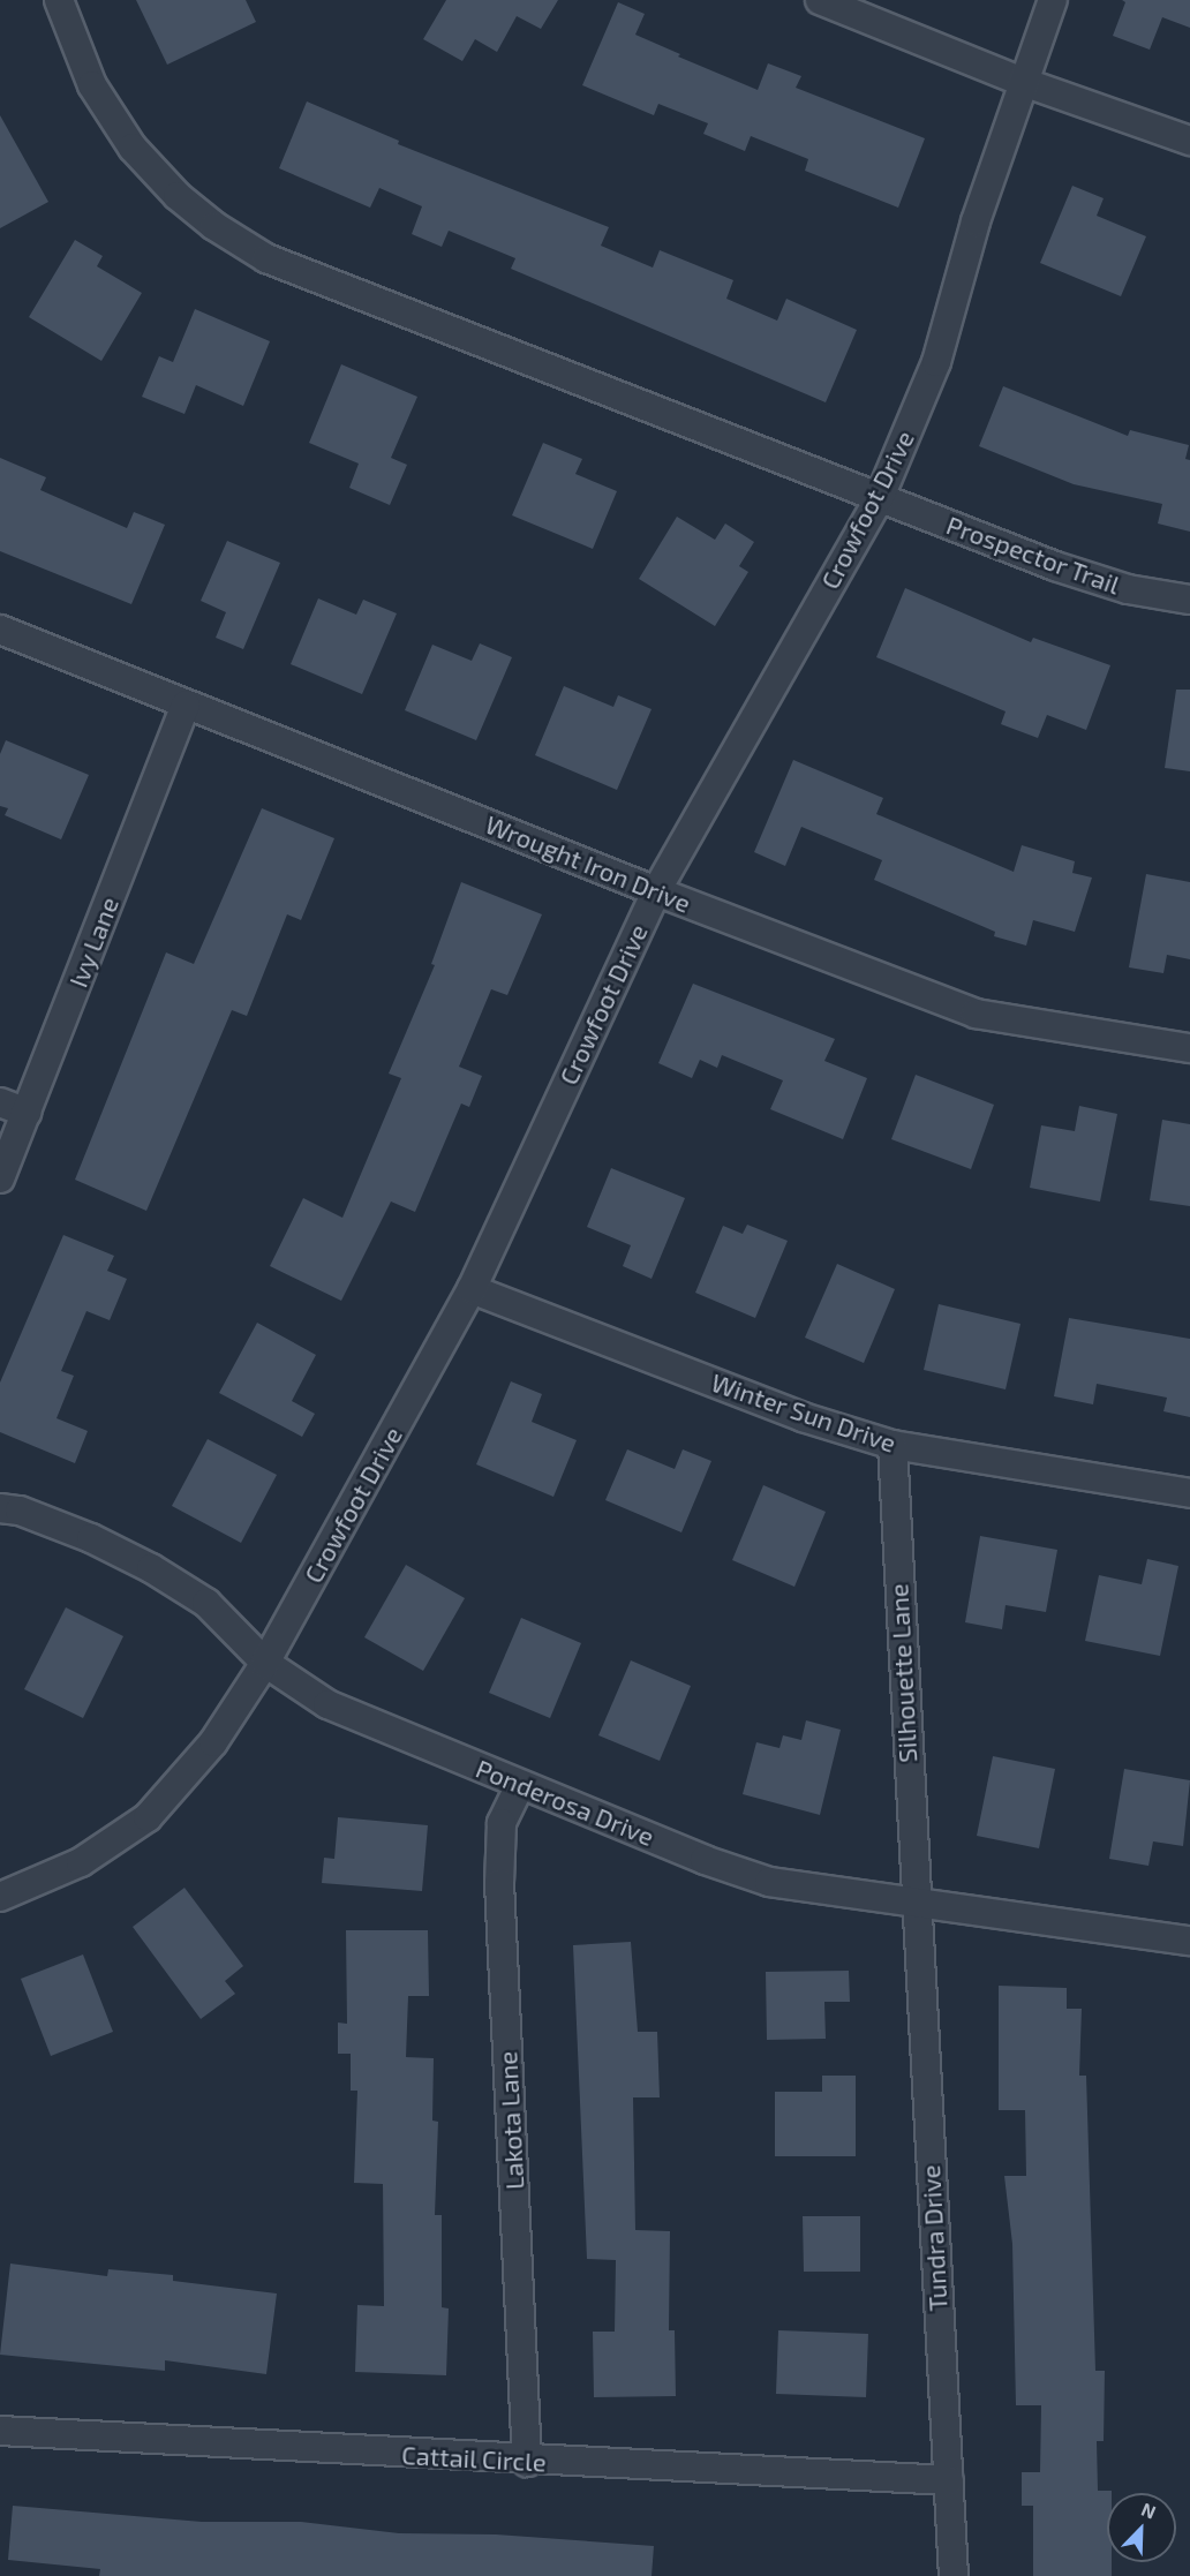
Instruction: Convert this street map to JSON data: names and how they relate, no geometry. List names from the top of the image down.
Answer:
{
  "streets": {
    "street": [
      "Crowfoot Drive",
      "Prospector Trail",
      "Wrought Iron Drive",
      "Ivy Lane",
      "Winter Sun Drive",
      "Silhouette Lane",
      "Ponderosa Drive",
      "Lakota Lane",
      "Tundra Drive",
      "Cattail Circle"
    ]
  },
  "crossings": [
    ["Crowfoot Drive", "Prospector Trail"],
    ["Crowfoot Drive", "Wrought Iron Drive"],
    ["Crowfoot Drive", "Winter Sun Drive"],
    ["Crowfoot Drive", "Ponderosa Drive"],
    ["Wrought Iron Drive", "Ivy Lane"],
    ["Winter Sun Drive", "Silhouette Lane"],
    ["Silhouette Lane", "Ponderosa Drive"],
    ["Silhouette Lane", "Tundra Drive"],
    ["Ponderosa Drive", "Lakota Lane"],
    ["Ponderosa Drive", "Tundra Drive"],
    ["Lakota Lane", "Cattail Circle"],
    ["Tundra Drive", "Cattail Circle"]
  ],
  "north": "top right"
}
